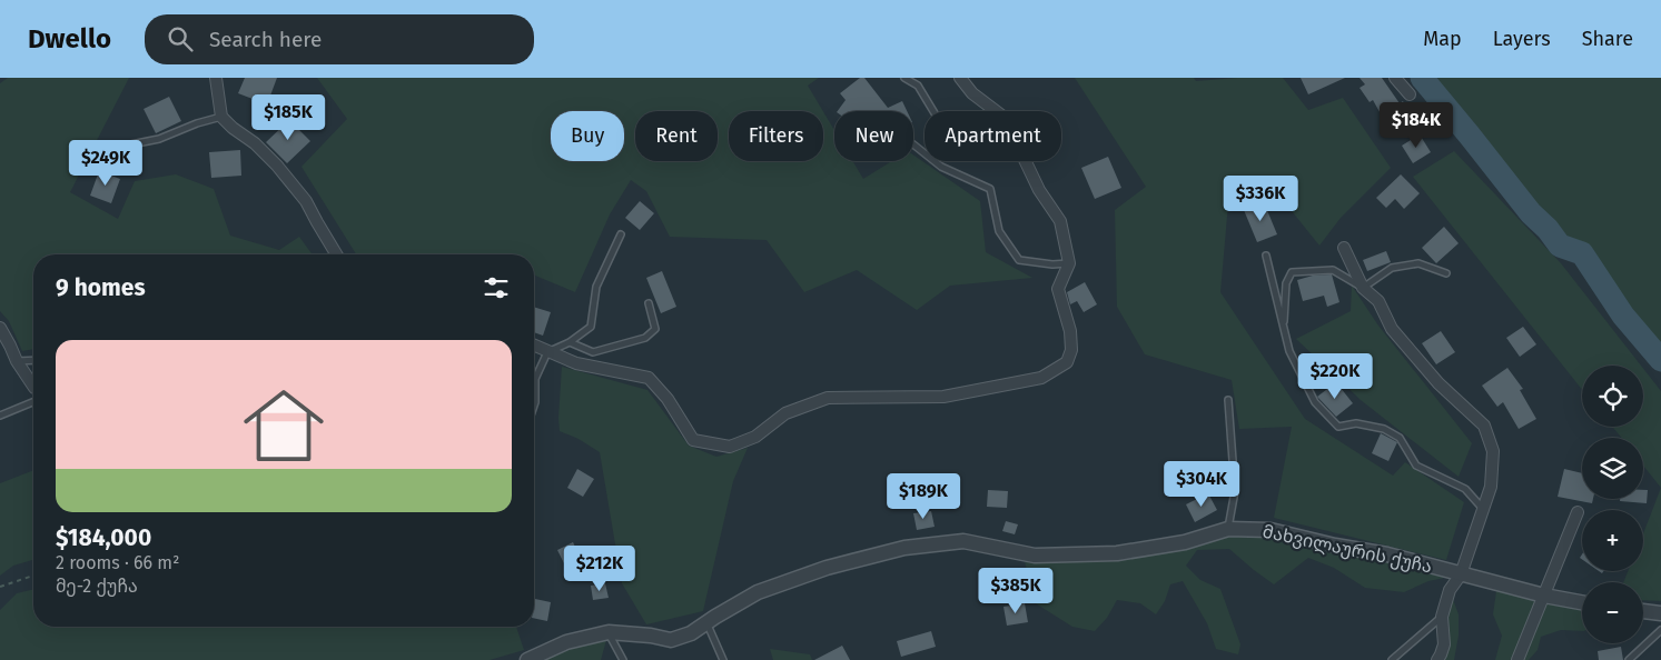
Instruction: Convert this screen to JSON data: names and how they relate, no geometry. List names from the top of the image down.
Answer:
{
  "streets": {
    "street": ["მახვილაურის ქუჩა"]
  },
  "page": {
    "header": "Dwello",
    "search": "Search here",
    "nav": ["Map", "Layers", "Share"],
    "price": [
      "$185K",
      "$184K",
      "$249K",
      "$336K",
      "$220K",
      "$304K",
      "$189K",
      "$212K",
      "$385K"
    ],
    "chip": [
      "Buy",
      "Rent",
      "Filters",
      "New",
      "Apartment"
    ],
    "heading": "9 homes",
    "list": [
      {
        "name": "$184,000",
        "note": "2 rooms · 66 m² · მე-2 ქუჩა"
      }
    ],
    "map_buttons": ["+", "−"]
  }
}
